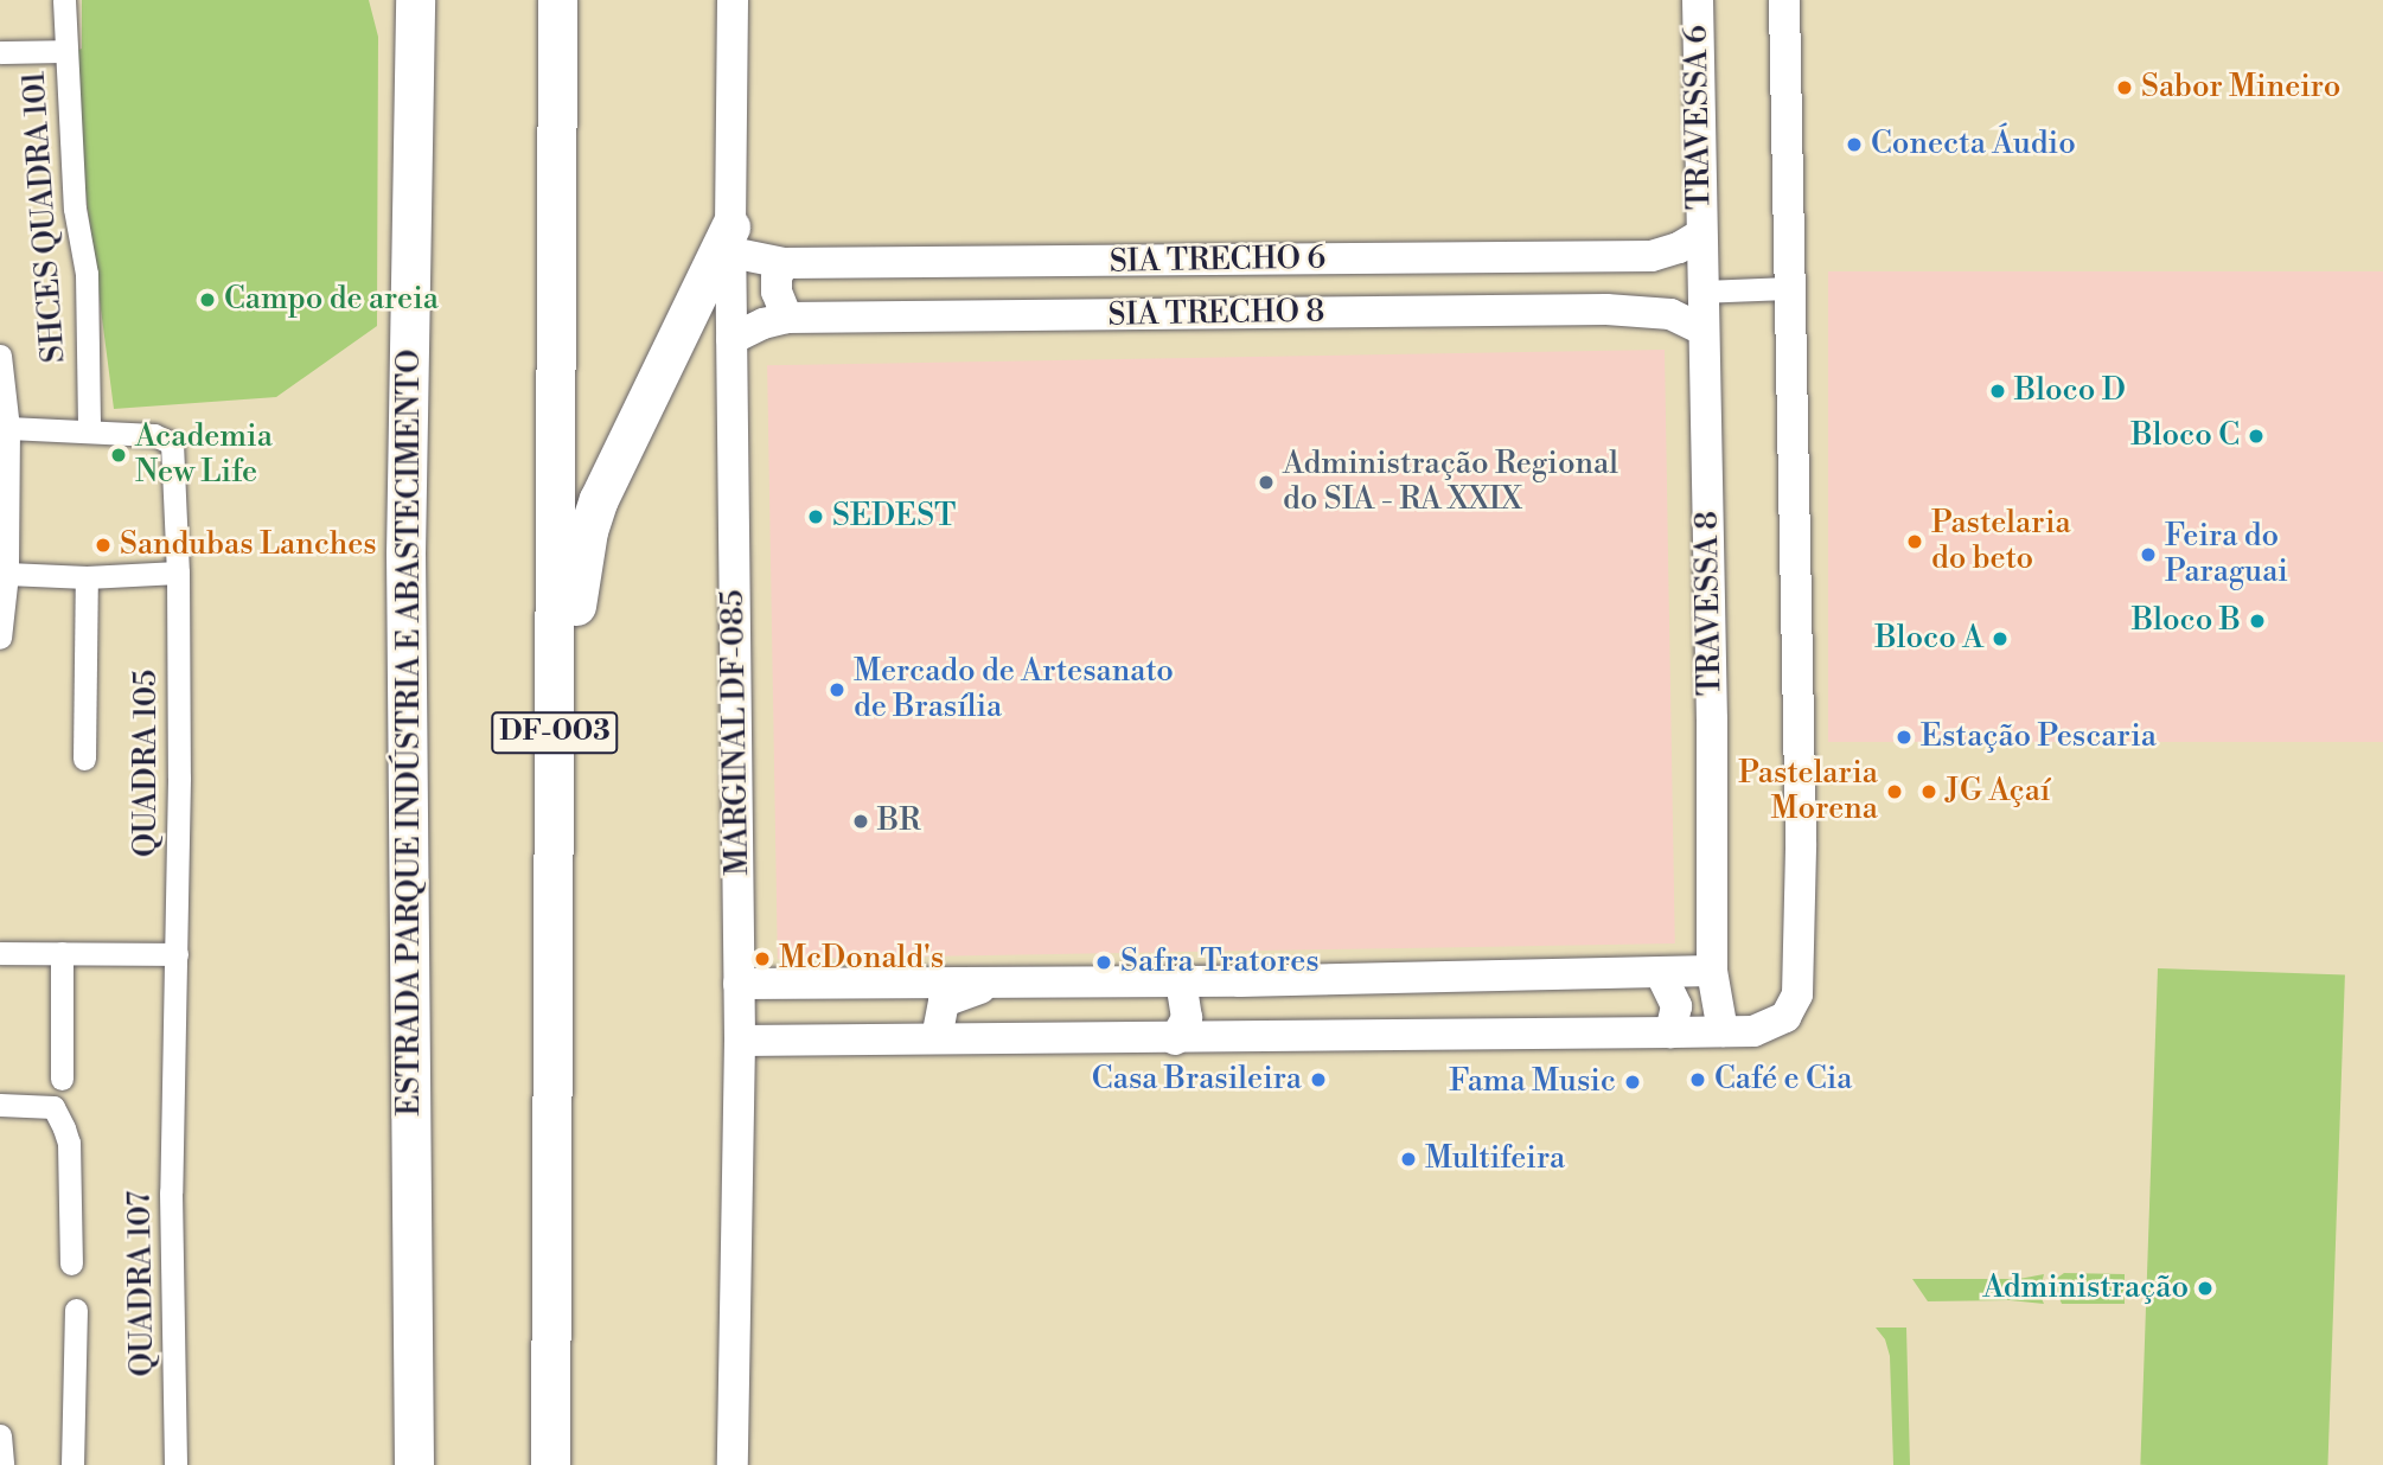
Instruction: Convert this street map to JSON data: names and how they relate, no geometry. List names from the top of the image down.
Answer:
{
  "streets": {
    "highway": ["ESTRADA PARQUE INDÚSTRIA E ABASTECIMENTO", "DF-003"],
    "main road": [
      "TRAVESSA 6",
      "SIA TRECHO 6",
      "SIA TRECHO 8",
      "TRAVESSA 8",
      "MARGINAL DF-085"
    ],
    "street": ["SHCES QUADRA 101", "QUADRA 105", "QUADRA 107"]
  },
  "crossings": [
    ["TRAVESSA 6", "SIA TRECHO 6"],
    ["TRAVESSA 6", "TRAVESSA 8"],
    ["SHCES QUADRA 101", "QUADRA 105"],
    ["SIA TRECHO 6", "TRAVESSA 8"],
    ["SIA TRECHO 6", "MARGINAL DF-085"],
    ["SIA TRECHO 8", "TRAVESSA 8"],
    ["SIA TRECHO 8", "MARGINAL DF-085"],
    ["QUADRA 105", "QUADRA 107"]
  ],
  "places": [
    "Sabor Mineiro",
    "Conecta Áudio",
    "Campo de areia",
    "Bloco D",
    "Bloco C",
    "Academia New Life",
    "Administração Regional do SIA - RA XXIX",
    "SEDEST",
    "Pastelaria do beto",
    "Sandubas Lanches",
    "Feira do Paraguai",
    "Bloco B",
    "Bloco A",
    "Mercado de Artesanato de Brasília",
    "Estação Pescaria",
    "Pastelaria Morena",
    "JG Açaí",
    "BR",
    "McDonald's",
    "Safra Tratores",
    "Casa Brasileira",
    "Café e Cia",
    "Fama Music",
    "Multifeira",
    "Administração"
  ]
}
